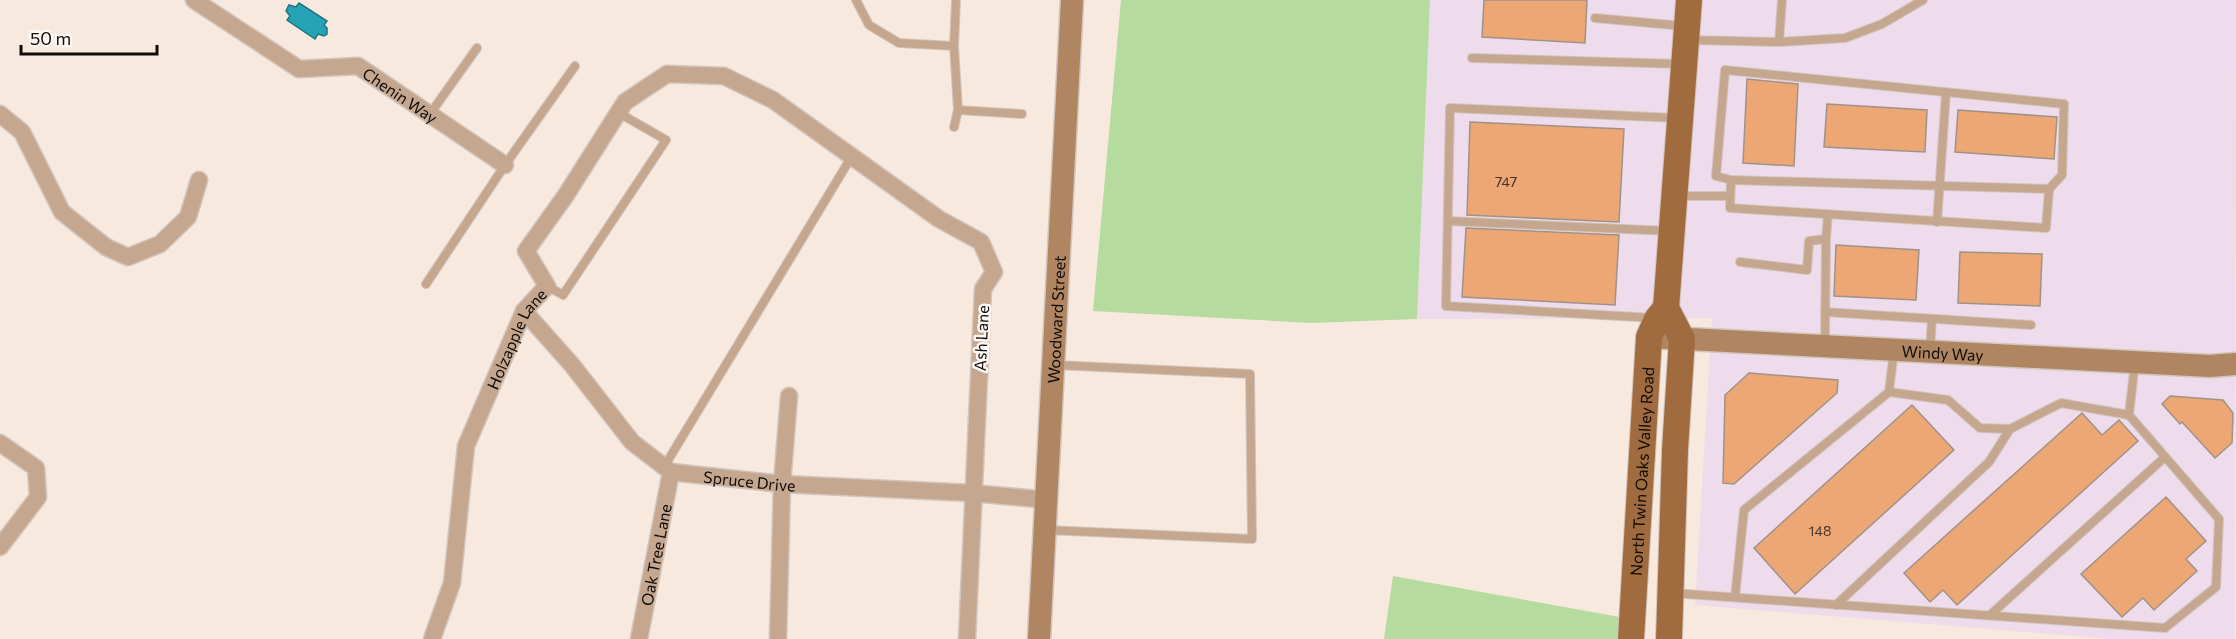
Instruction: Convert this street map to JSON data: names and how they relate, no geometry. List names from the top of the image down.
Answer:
{
  "streets": {
    "main road": ["North Twin Oaks Valley Road"],
    "street": [
      "Chenin Way",
      "Woodward Street",
      "Ash Lane",
      "Holzapple Lane",
      "Windy Way",
      "Spruce Drive",
      "Oak Tree Lane"
    ]
  },
  "crossings": [
    ["Woodward Street", "Spruce Drive"],
    ["Ash Lane", "Holzapple Lane"],
    ["Ash Lane", "Spruce Drive"],
    ["Windy Way", "North Twin Oaks Valley Road"],
    ["Spruce Drive", "Oak Tree Lane"]
  ],
  "house_numbers": ["747", "148"],
  "scale_bar": "50 m"
}
